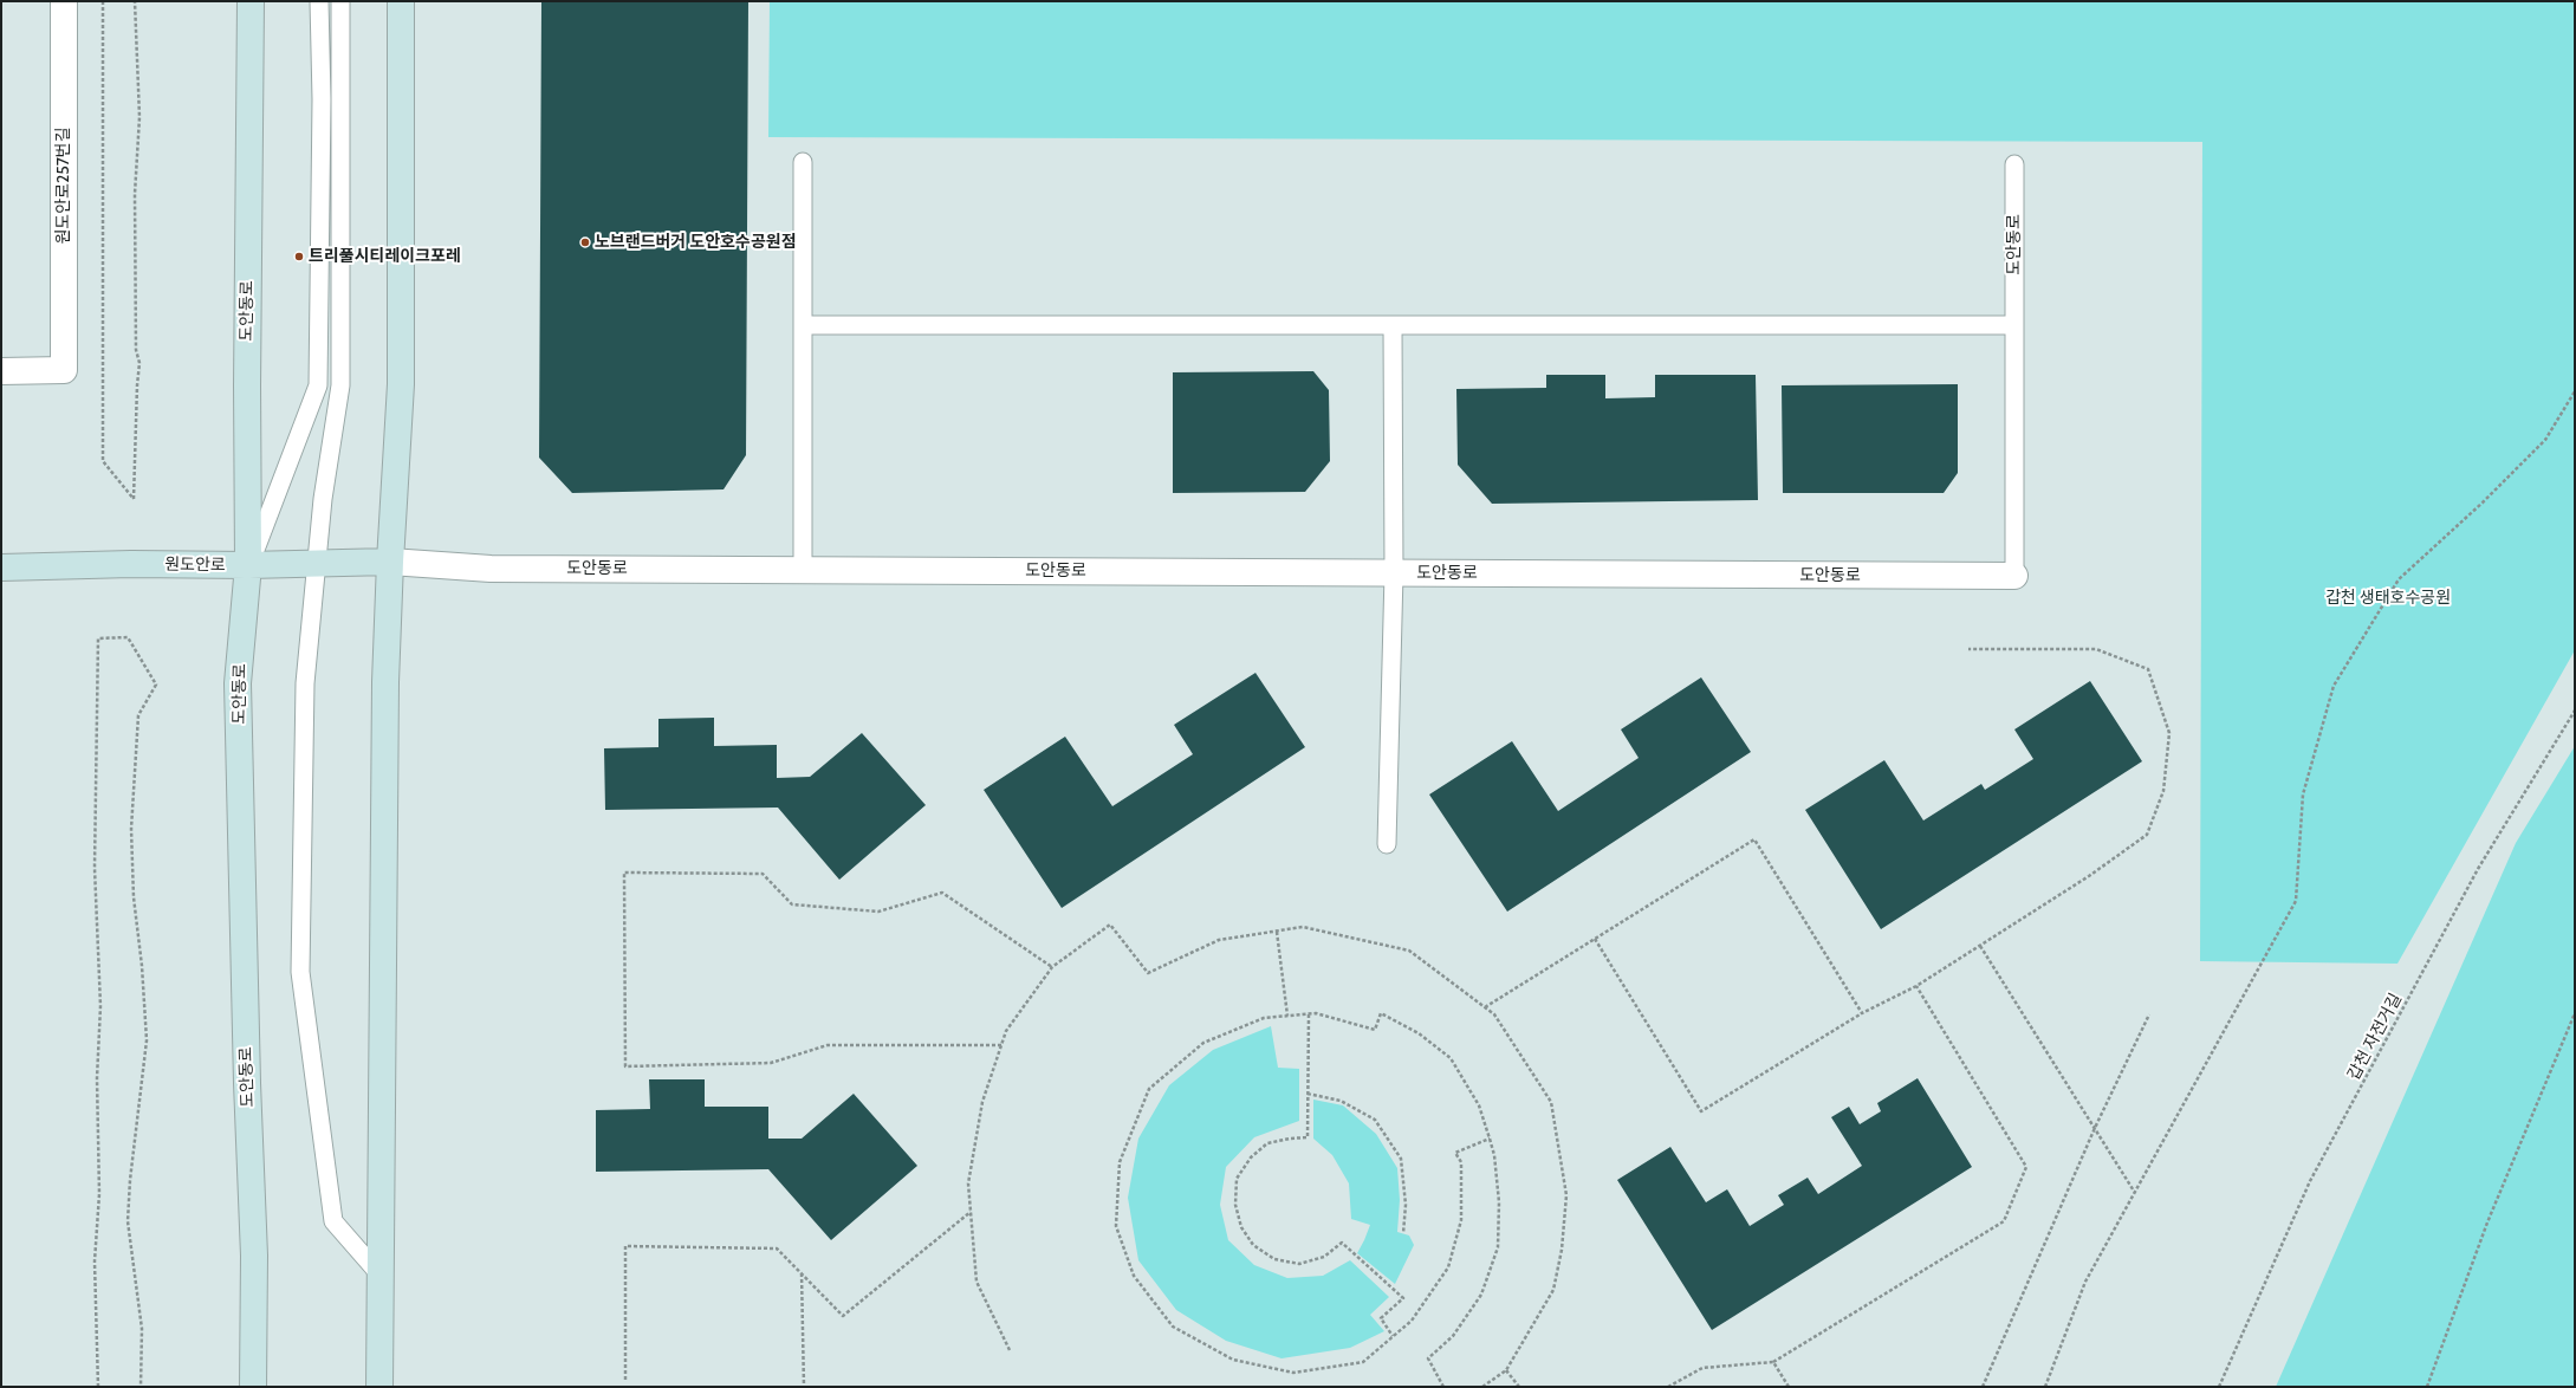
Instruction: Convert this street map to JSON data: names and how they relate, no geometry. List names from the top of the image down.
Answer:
{
  "streets": {
    "main road": ["도안동로", "원도안로"],
    "street": ["원도안로257번길"],
    "path": ["갑천 자전거길"]
  },
  "crossings": [
    ["도안동로", "원도안로"]
  ],
  "parks": ["갑천 생태호수공원"],
  "places": ["노브랜드버거 도안호수공원점", "트리풀시티레이크포레"]
}
